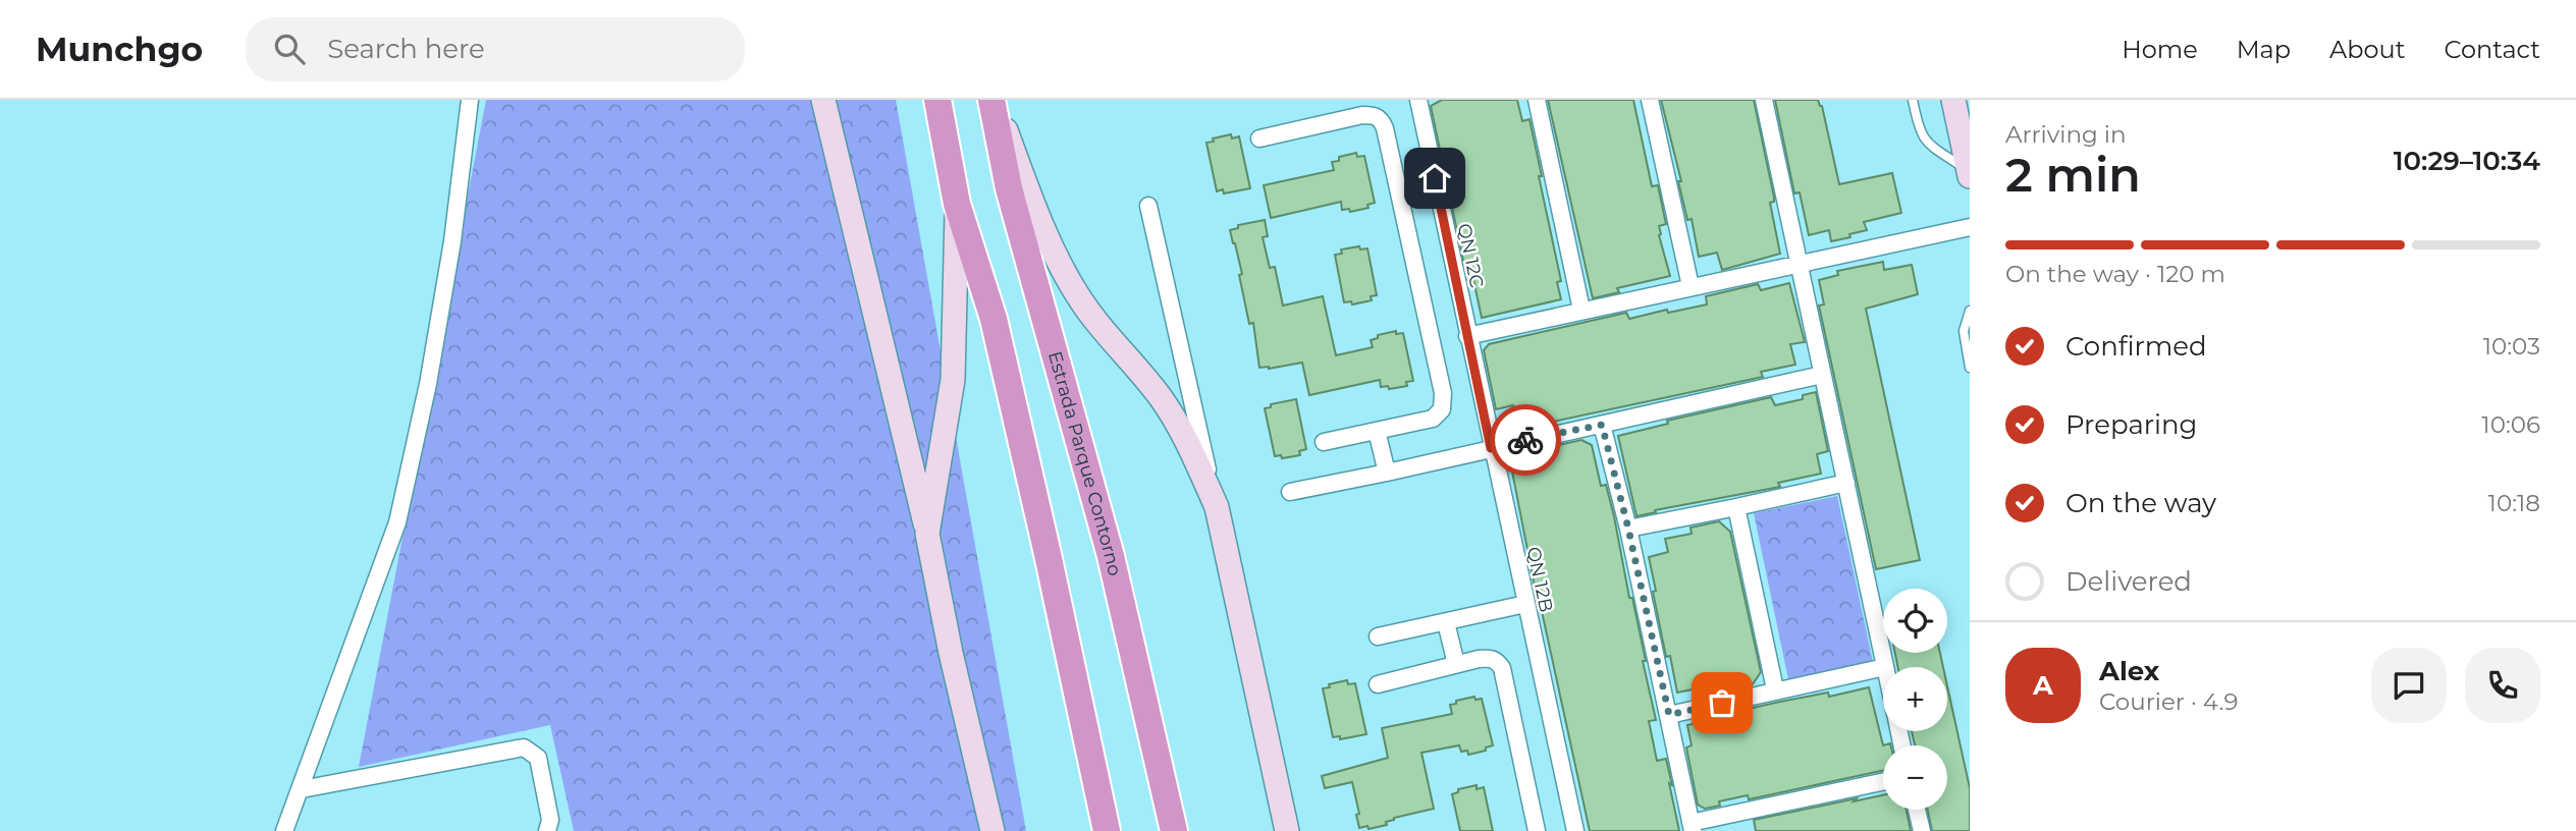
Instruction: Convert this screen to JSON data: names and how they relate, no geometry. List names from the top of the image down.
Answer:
{
  "streets": {
    "highway": ["Estrada Parque Contorno"],
    "street": ["QN 12C", "QN 12B"]
  },
  "crossings": [
    ["QN 12C", "QN 12B"]
  ],
  "page": {
    "header": "Munchgo",
    "search": "Search here",
    "nav": [
      "Home",
      "Map",
      "About",
      "Contact"
    ],
    "heading": ["2 min", "Arriving in", "10:29–10:34"],
    "panel": ["Alex", "Courier · 4.9"],
    "bar": "On the way · 120 m",
    "list": [
      ["Confirmed", "10:03"],
      ["Preparing", "10:06"],
      ["On the way", "10:18"],
      "Delivered"
    ],
    "map_buttons": ["+", "−"],
    "round": "A"
  }
}
